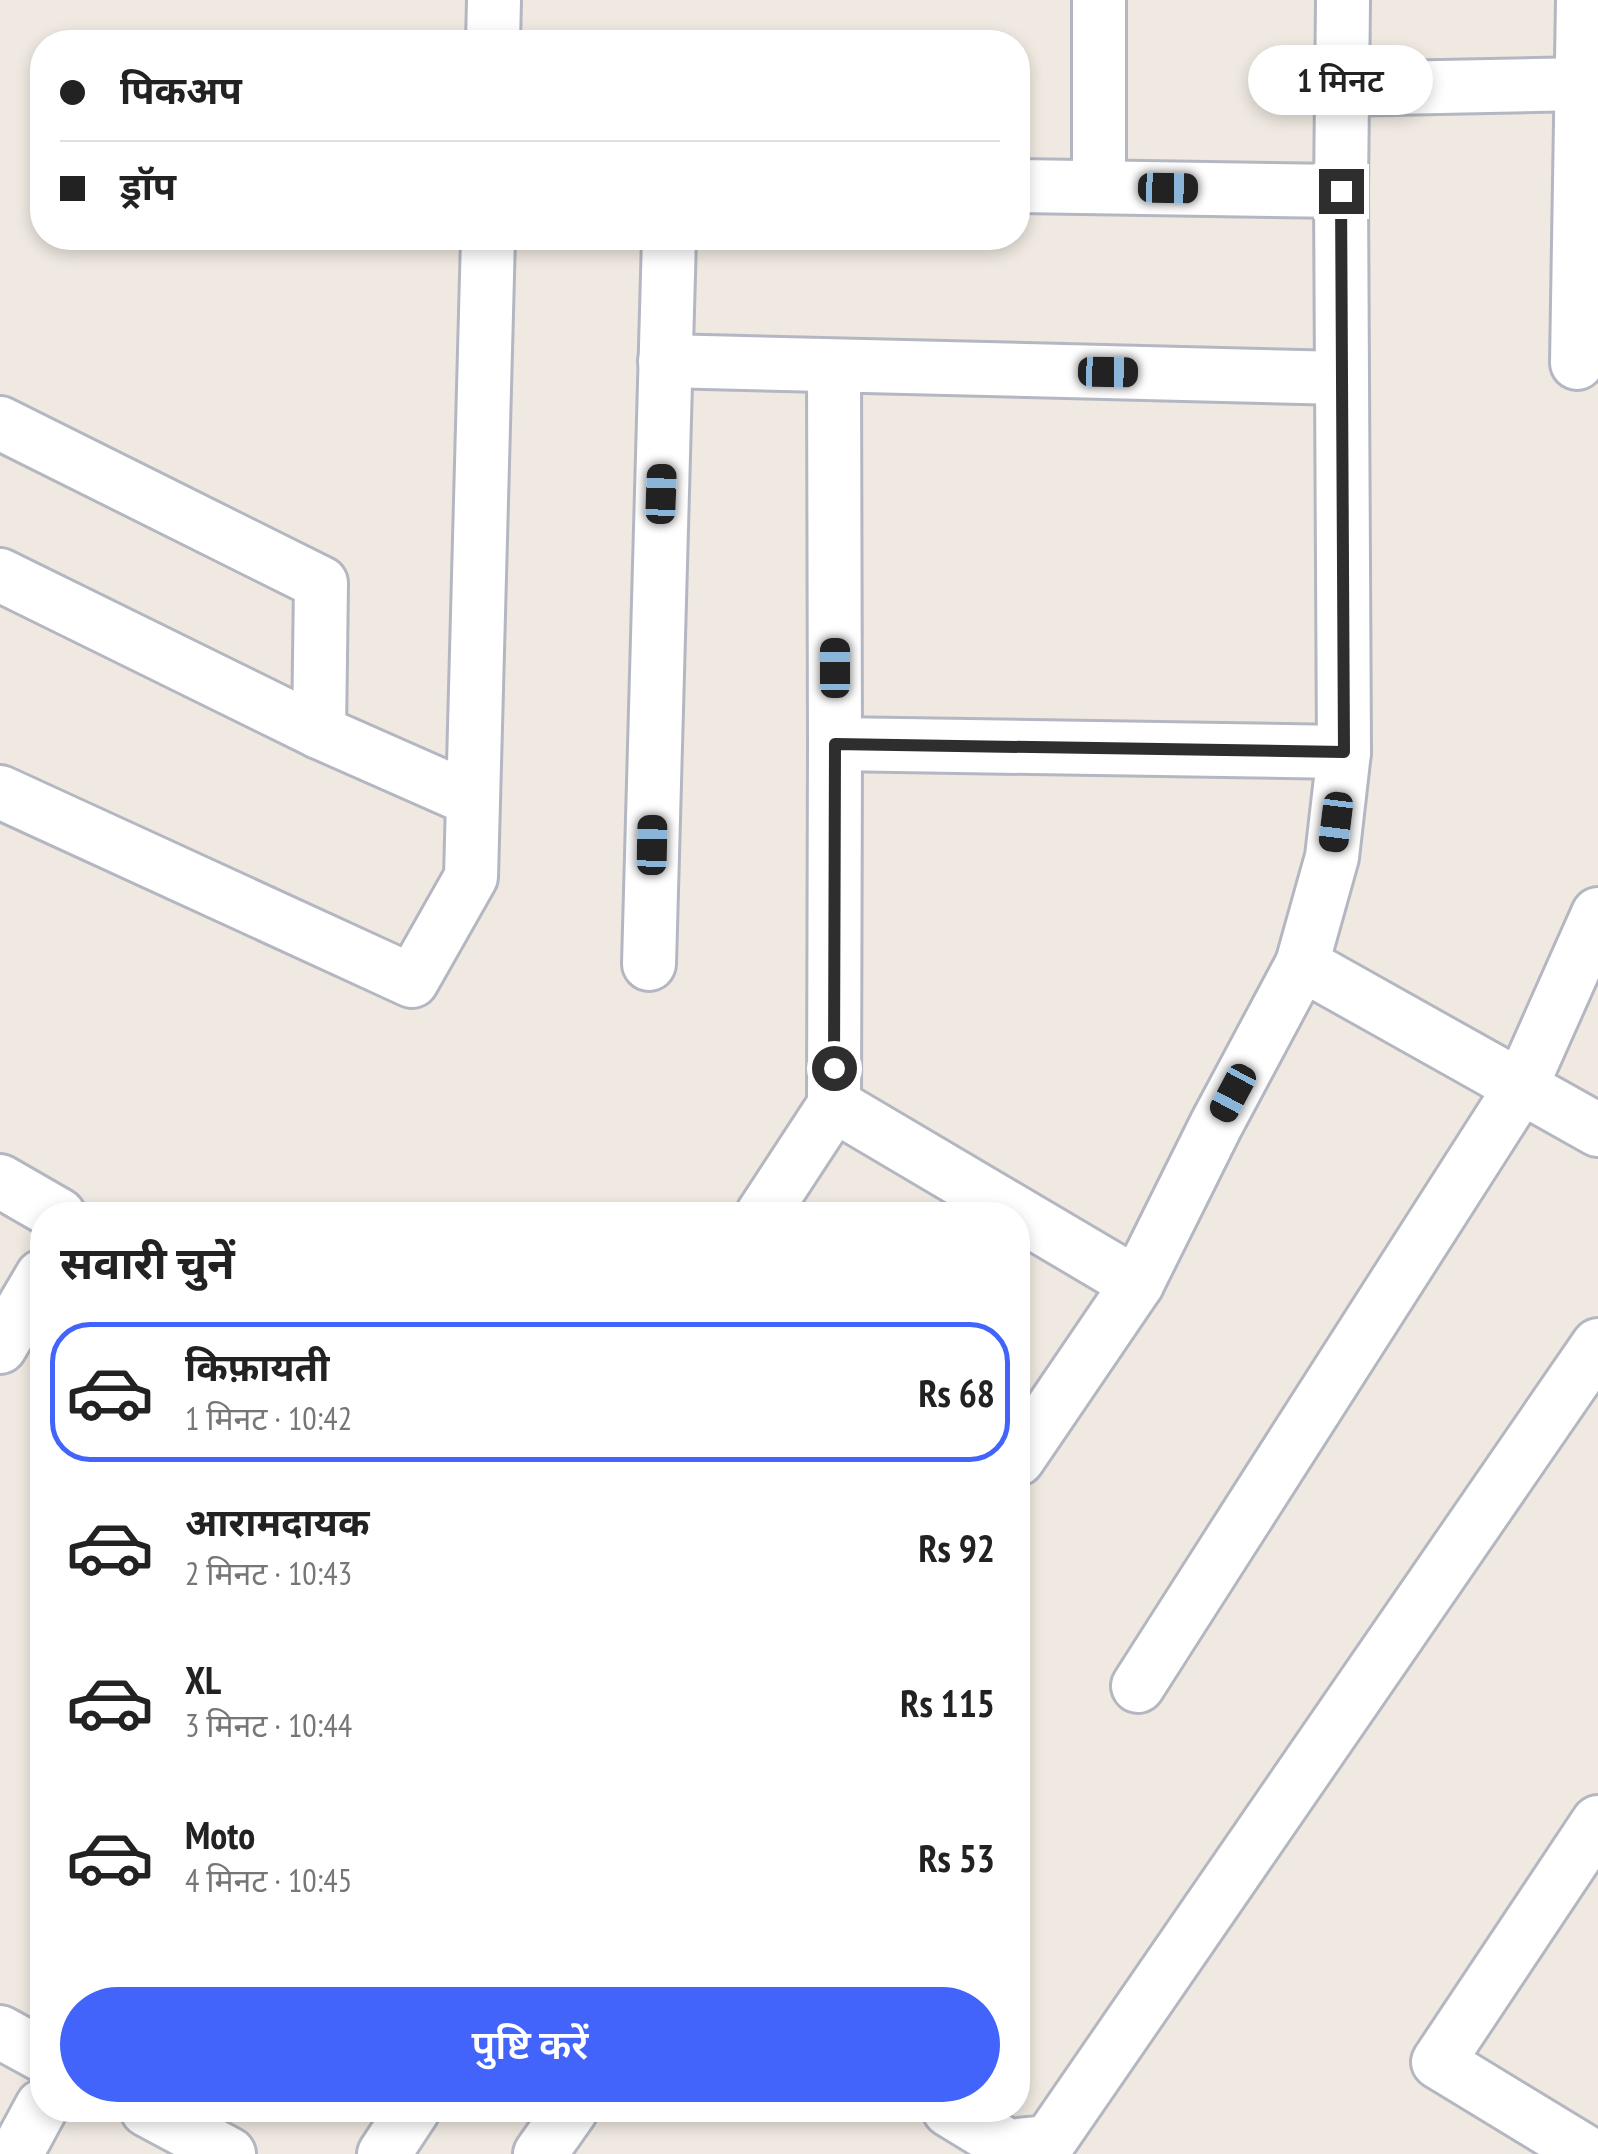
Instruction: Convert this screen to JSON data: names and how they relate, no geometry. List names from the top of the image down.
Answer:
{
  "page": {
    "banner": ["पिकअप", "ड्रॉप"],
    "bubble": "1 मिनट",
    "heading": "सवारी चुनें",
    "list": [
      {
        "name": "किफ़ायती",
        "note": "1 मिनट · 10:42",
        "value": "Rs 68"
      },
      {
        "name": "आरामदायक",
        "note": "2 मिनट · 10:43",
        "value": "Rs 92"
      },
      {
        "name": "XL",
        "note": "3 मिनट · 10:44",
        "value": "Rs 115"
      },
      {
        "name": "Moto",
        "note": "4 मिनट · 10:45",
        "value": "Rs 53"
      }
    ],
    "buttons": "पुष्टि करें"
  }
}
